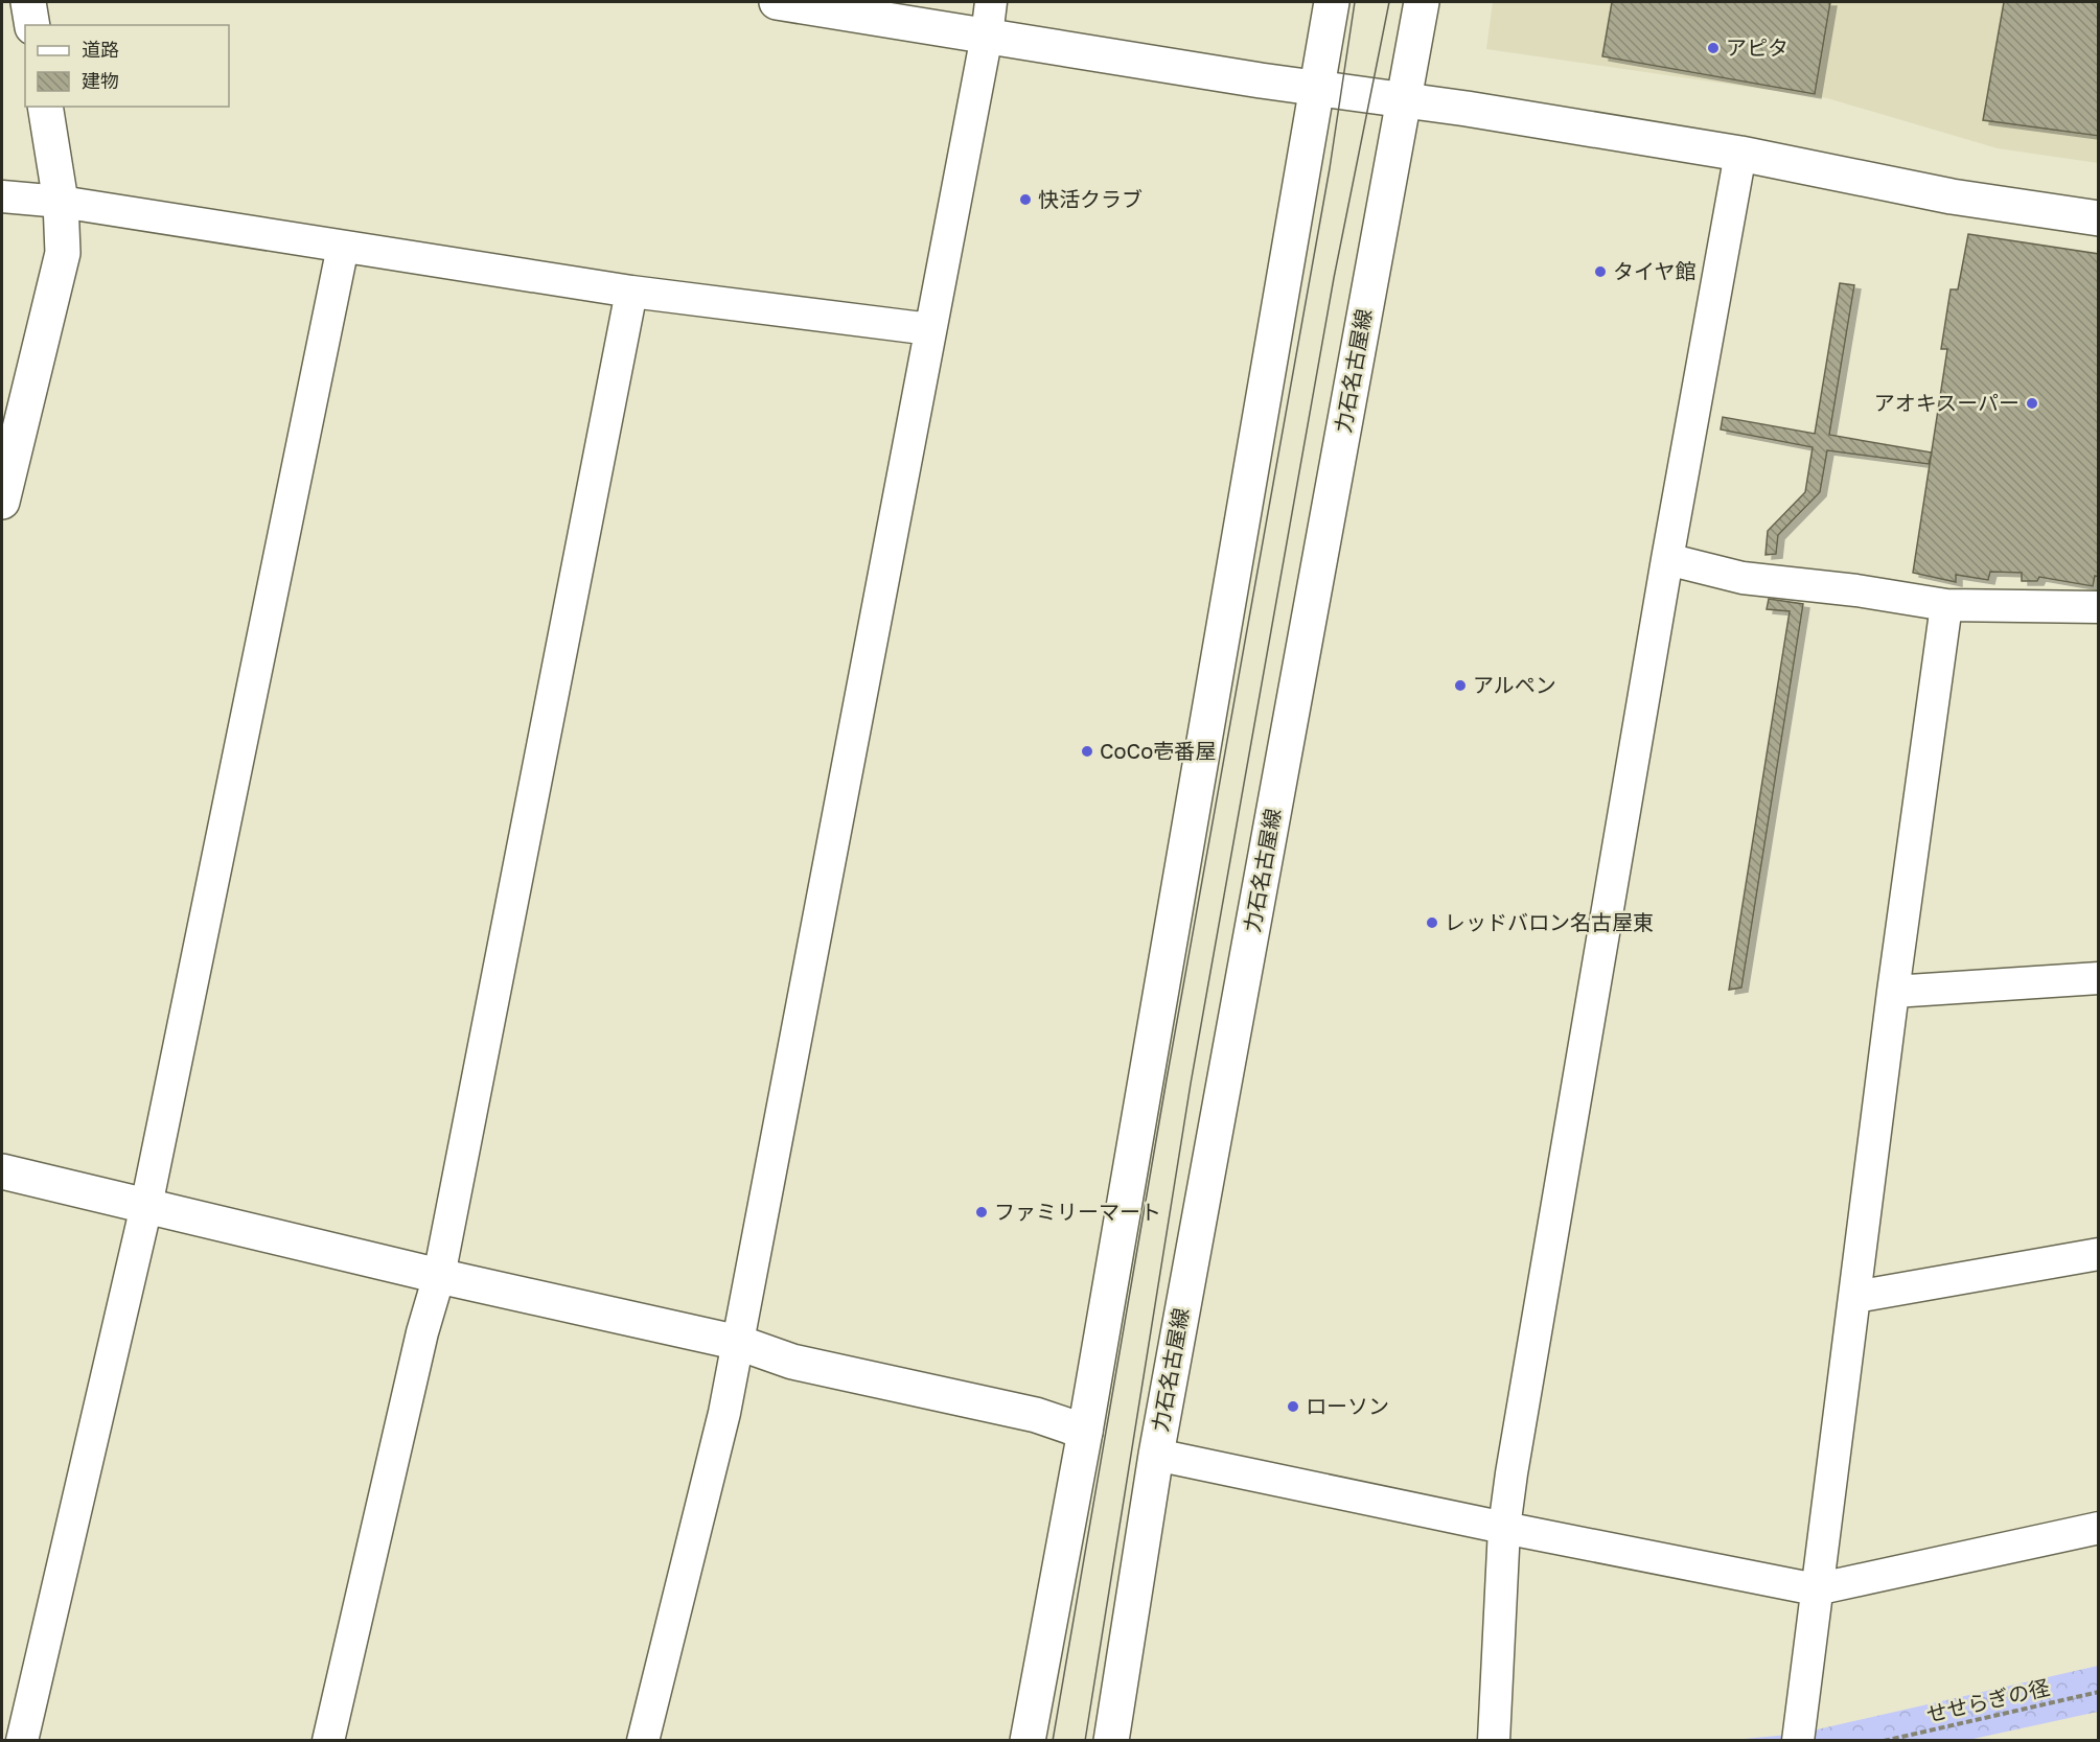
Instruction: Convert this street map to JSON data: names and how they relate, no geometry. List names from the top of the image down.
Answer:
{
  "streets": {
    "main road": ["力石名古屋線"],
    "path": ["せせらぎの径"]
  },
  "places": [
    "アピタ",
    "快活クラブ",
    "タイヤ館",
    "アオキスーパー",
    "アルペン",
    "CoCo壱番屋",
    "レッドバロン名古屋東",
    "ファミリーマート",
    "ローソン"
  ],
  "legend": ["道路", "建物"]
}
